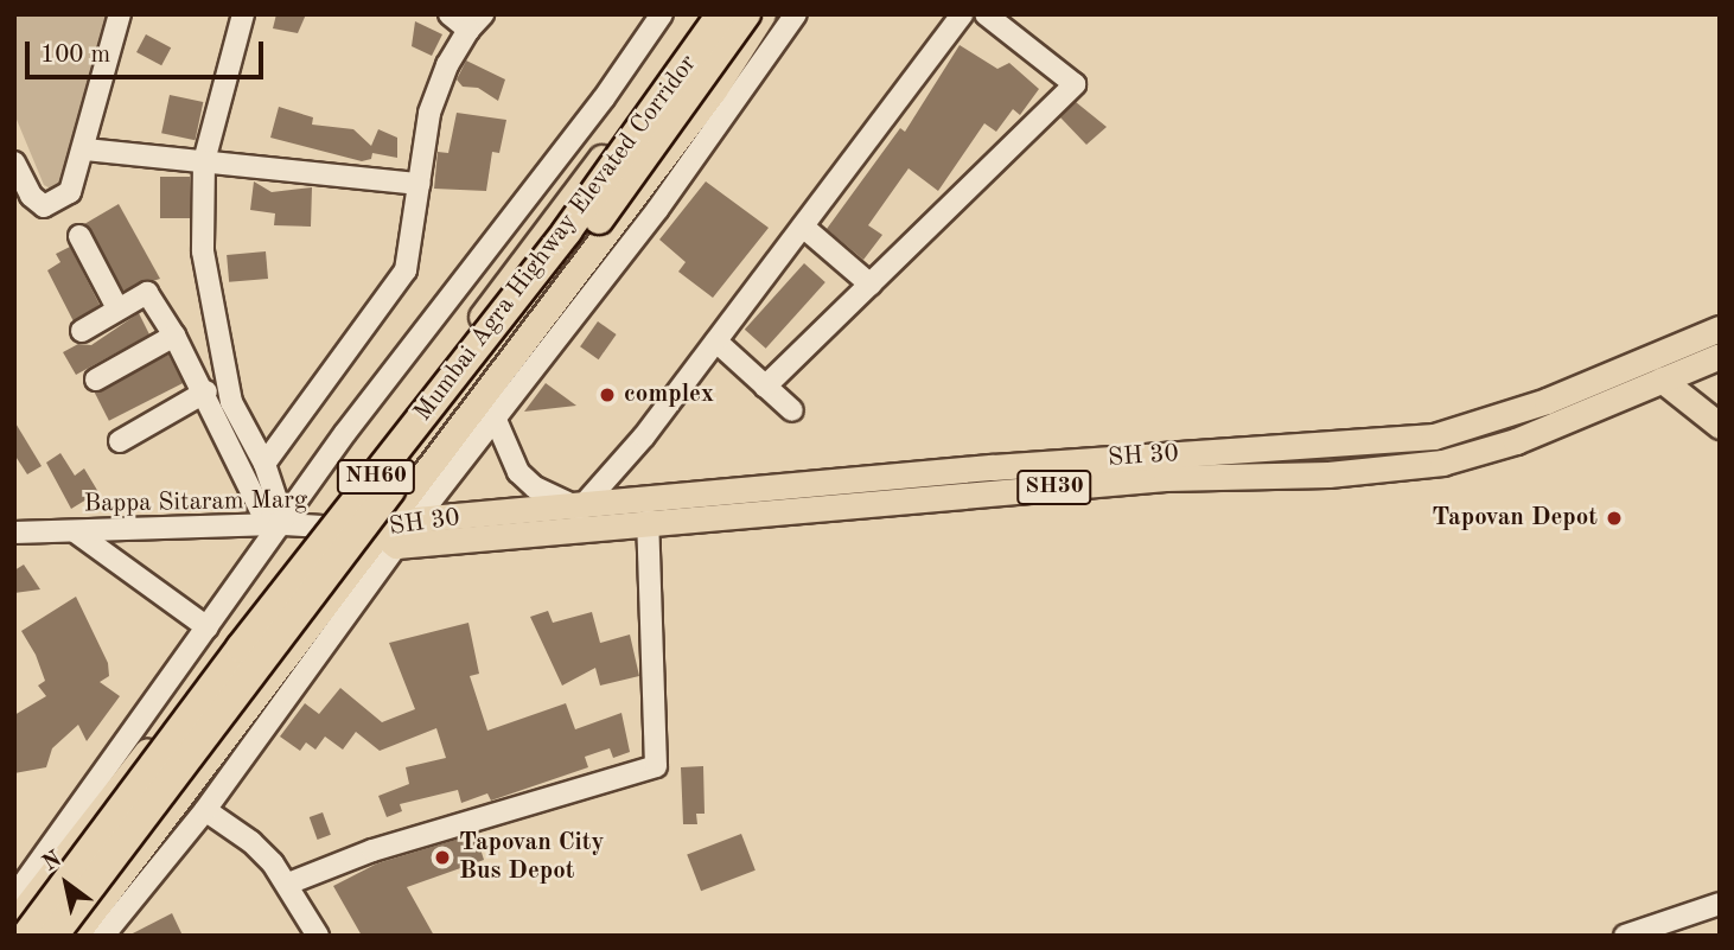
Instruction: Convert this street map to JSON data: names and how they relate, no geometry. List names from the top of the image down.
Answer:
{
  "streets": {
    "highway": ["Mumbai Agra Highway Elevated Corridor", "NH60"],
    "main road": ["SH 30", "SH30"],
    "street": ["Bappa Sitaram Marg"]
  },
  "crossings": [
    ["SH 30", "Bappa Sitaram Marg"]
  ],
  "places": ["complex", "Tapovan Depot", "Tapovan City Bus Depot"],
  "scale_bar": "100 m",
  "north": "top left"
}
